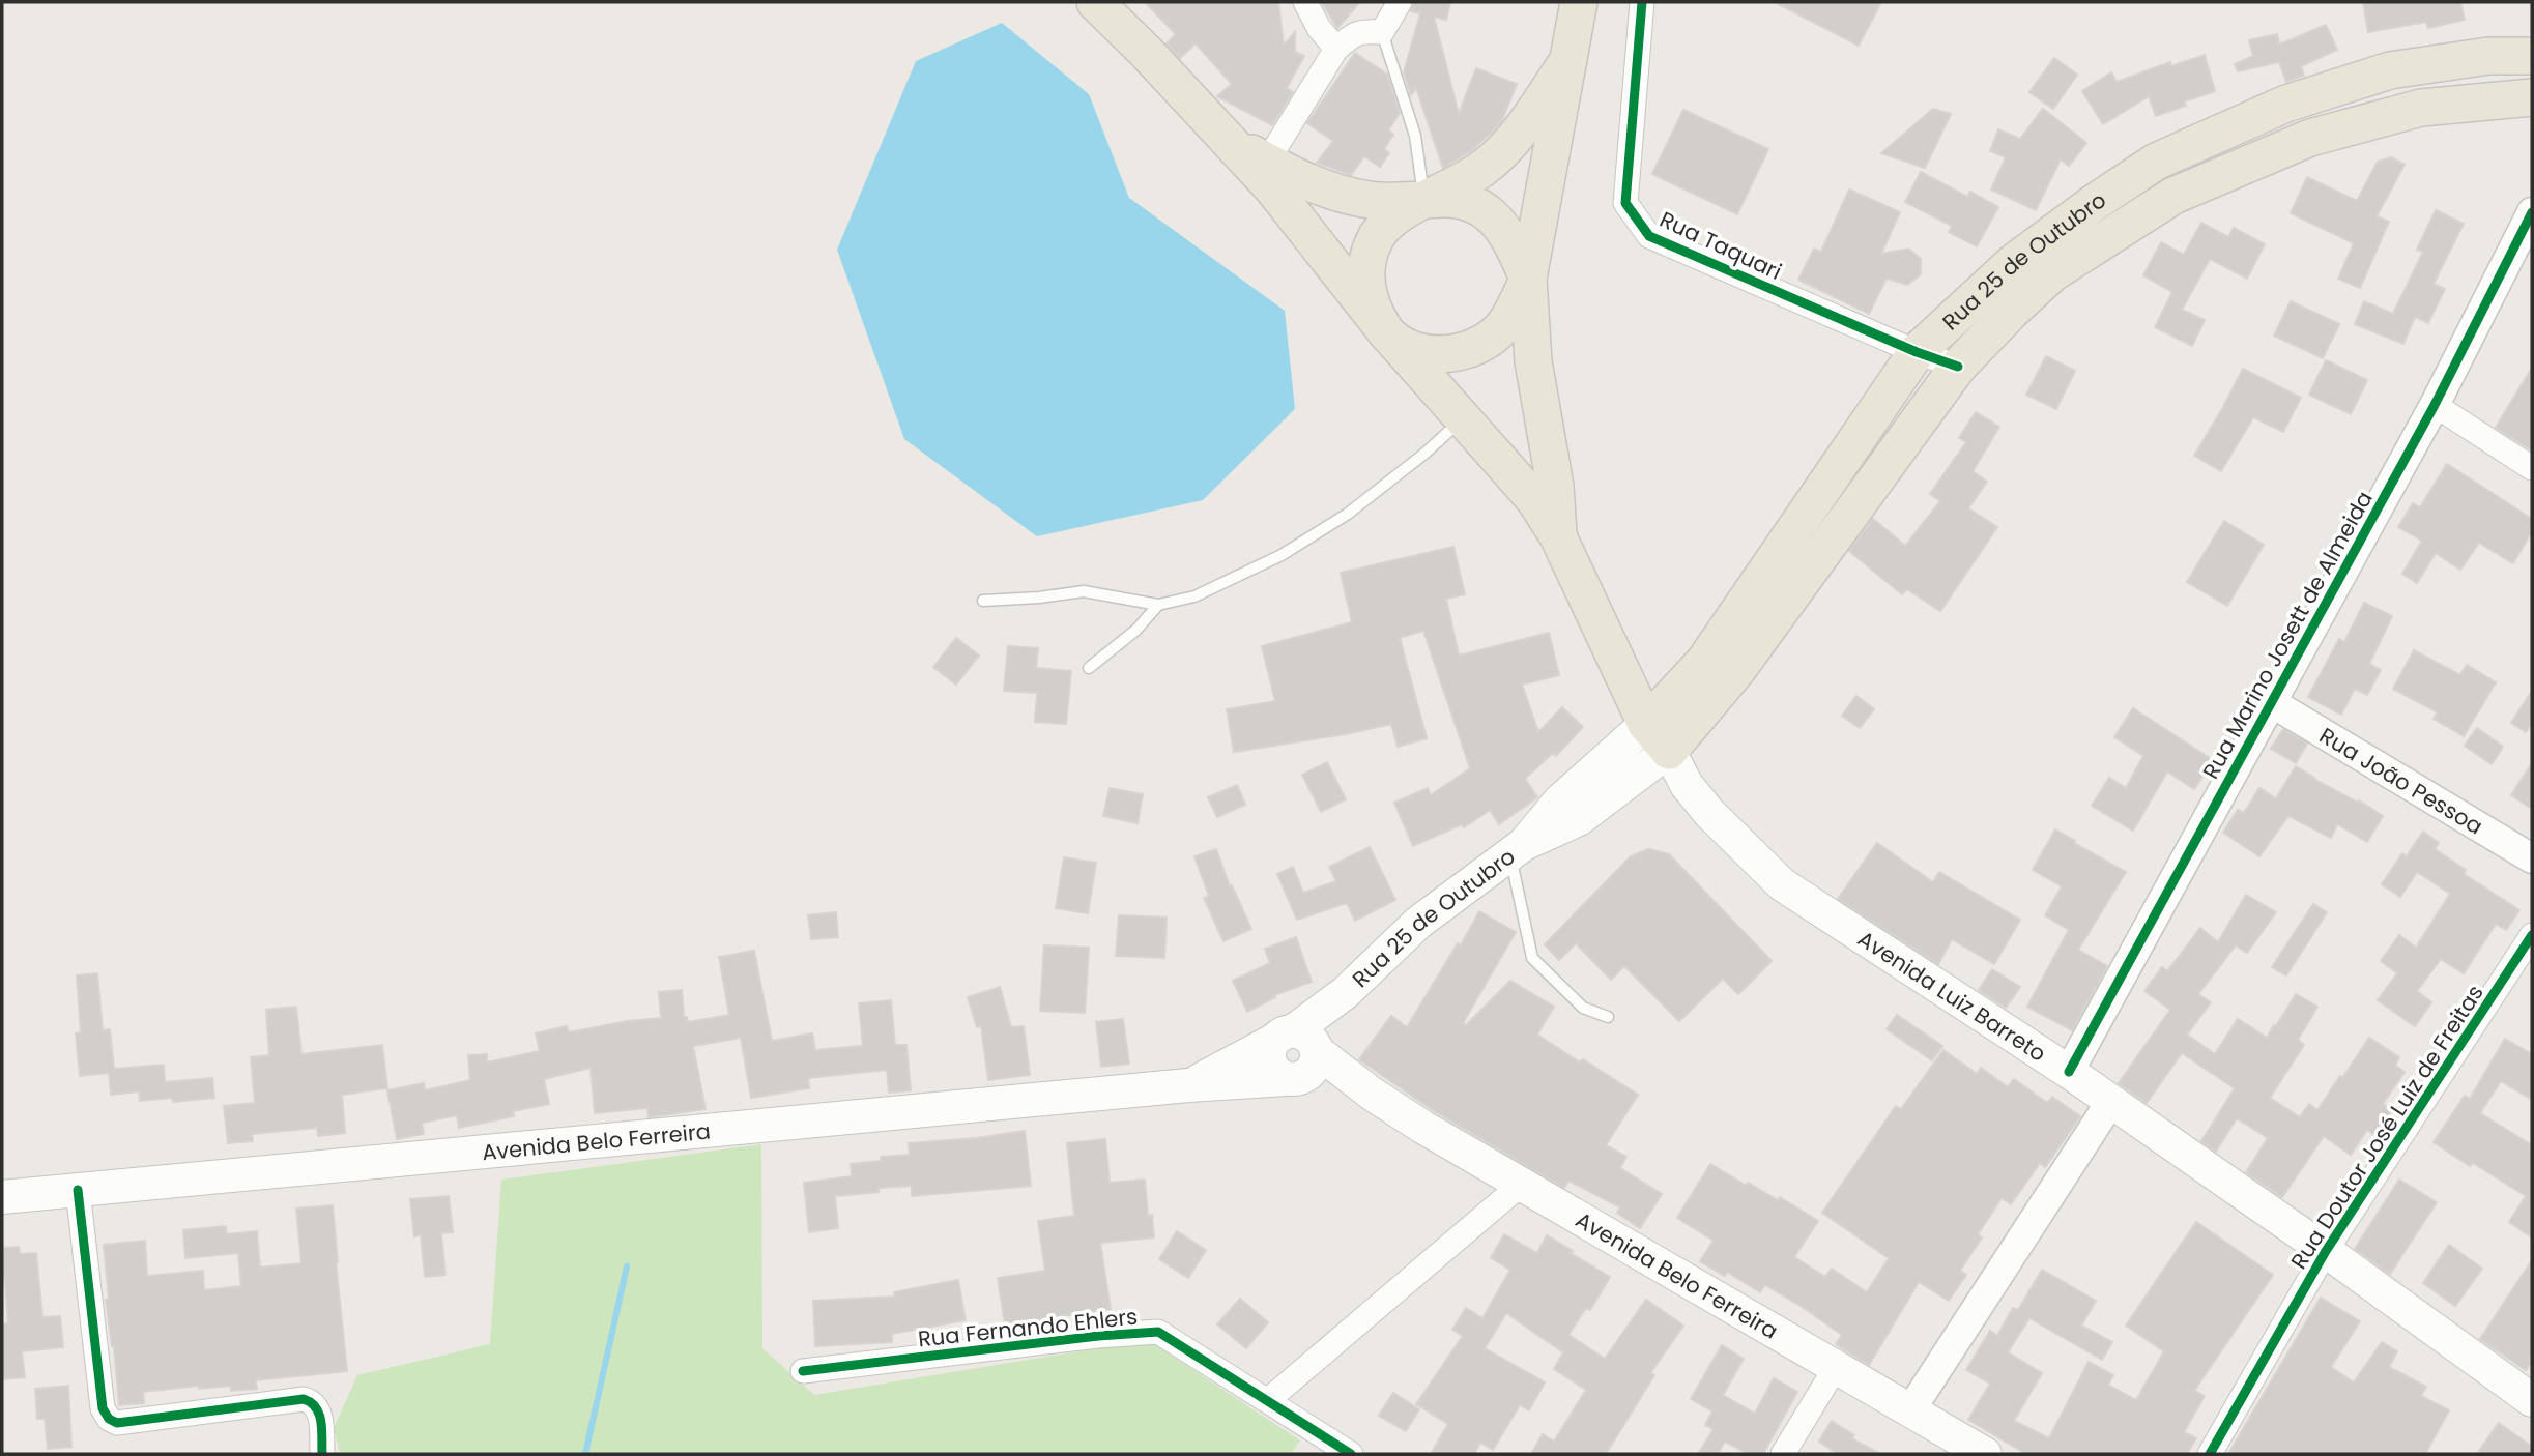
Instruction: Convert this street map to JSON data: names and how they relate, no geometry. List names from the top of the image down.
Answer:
{
  "streets": {
    "main road": ["Rua 25 de Outubro", "Avenida Luiz Barreto", "Avenida Belo Ferreira"],
    "street": [
      "Rua Taquari",
      "Rua Marino Josett de Almeida",
      "Rua João Pessoa",
      "Rua Doutor José Luiz de Freitas",
      "Rua Fernando Ehlers"
    ]
  },
  "crossings": [
    ["Rua Taquari", "Rua 25 de Outubro"],
    ["Rua 25 de Outubro", "Avenida Luiz Barreto"],
    ["Rua 25 de Outubro", "Avenida Belo Ferreira"],
    ["Rua Marino Josett de Almeida", "Rua João Pessoa"],
    ["Rua Marino Josett de Almeida", "Avenida Luiz Barreto"],
    ["Avenida Luiz Barreto", "Rua Doutor José Luiz de Freitas"]
  ]
}
